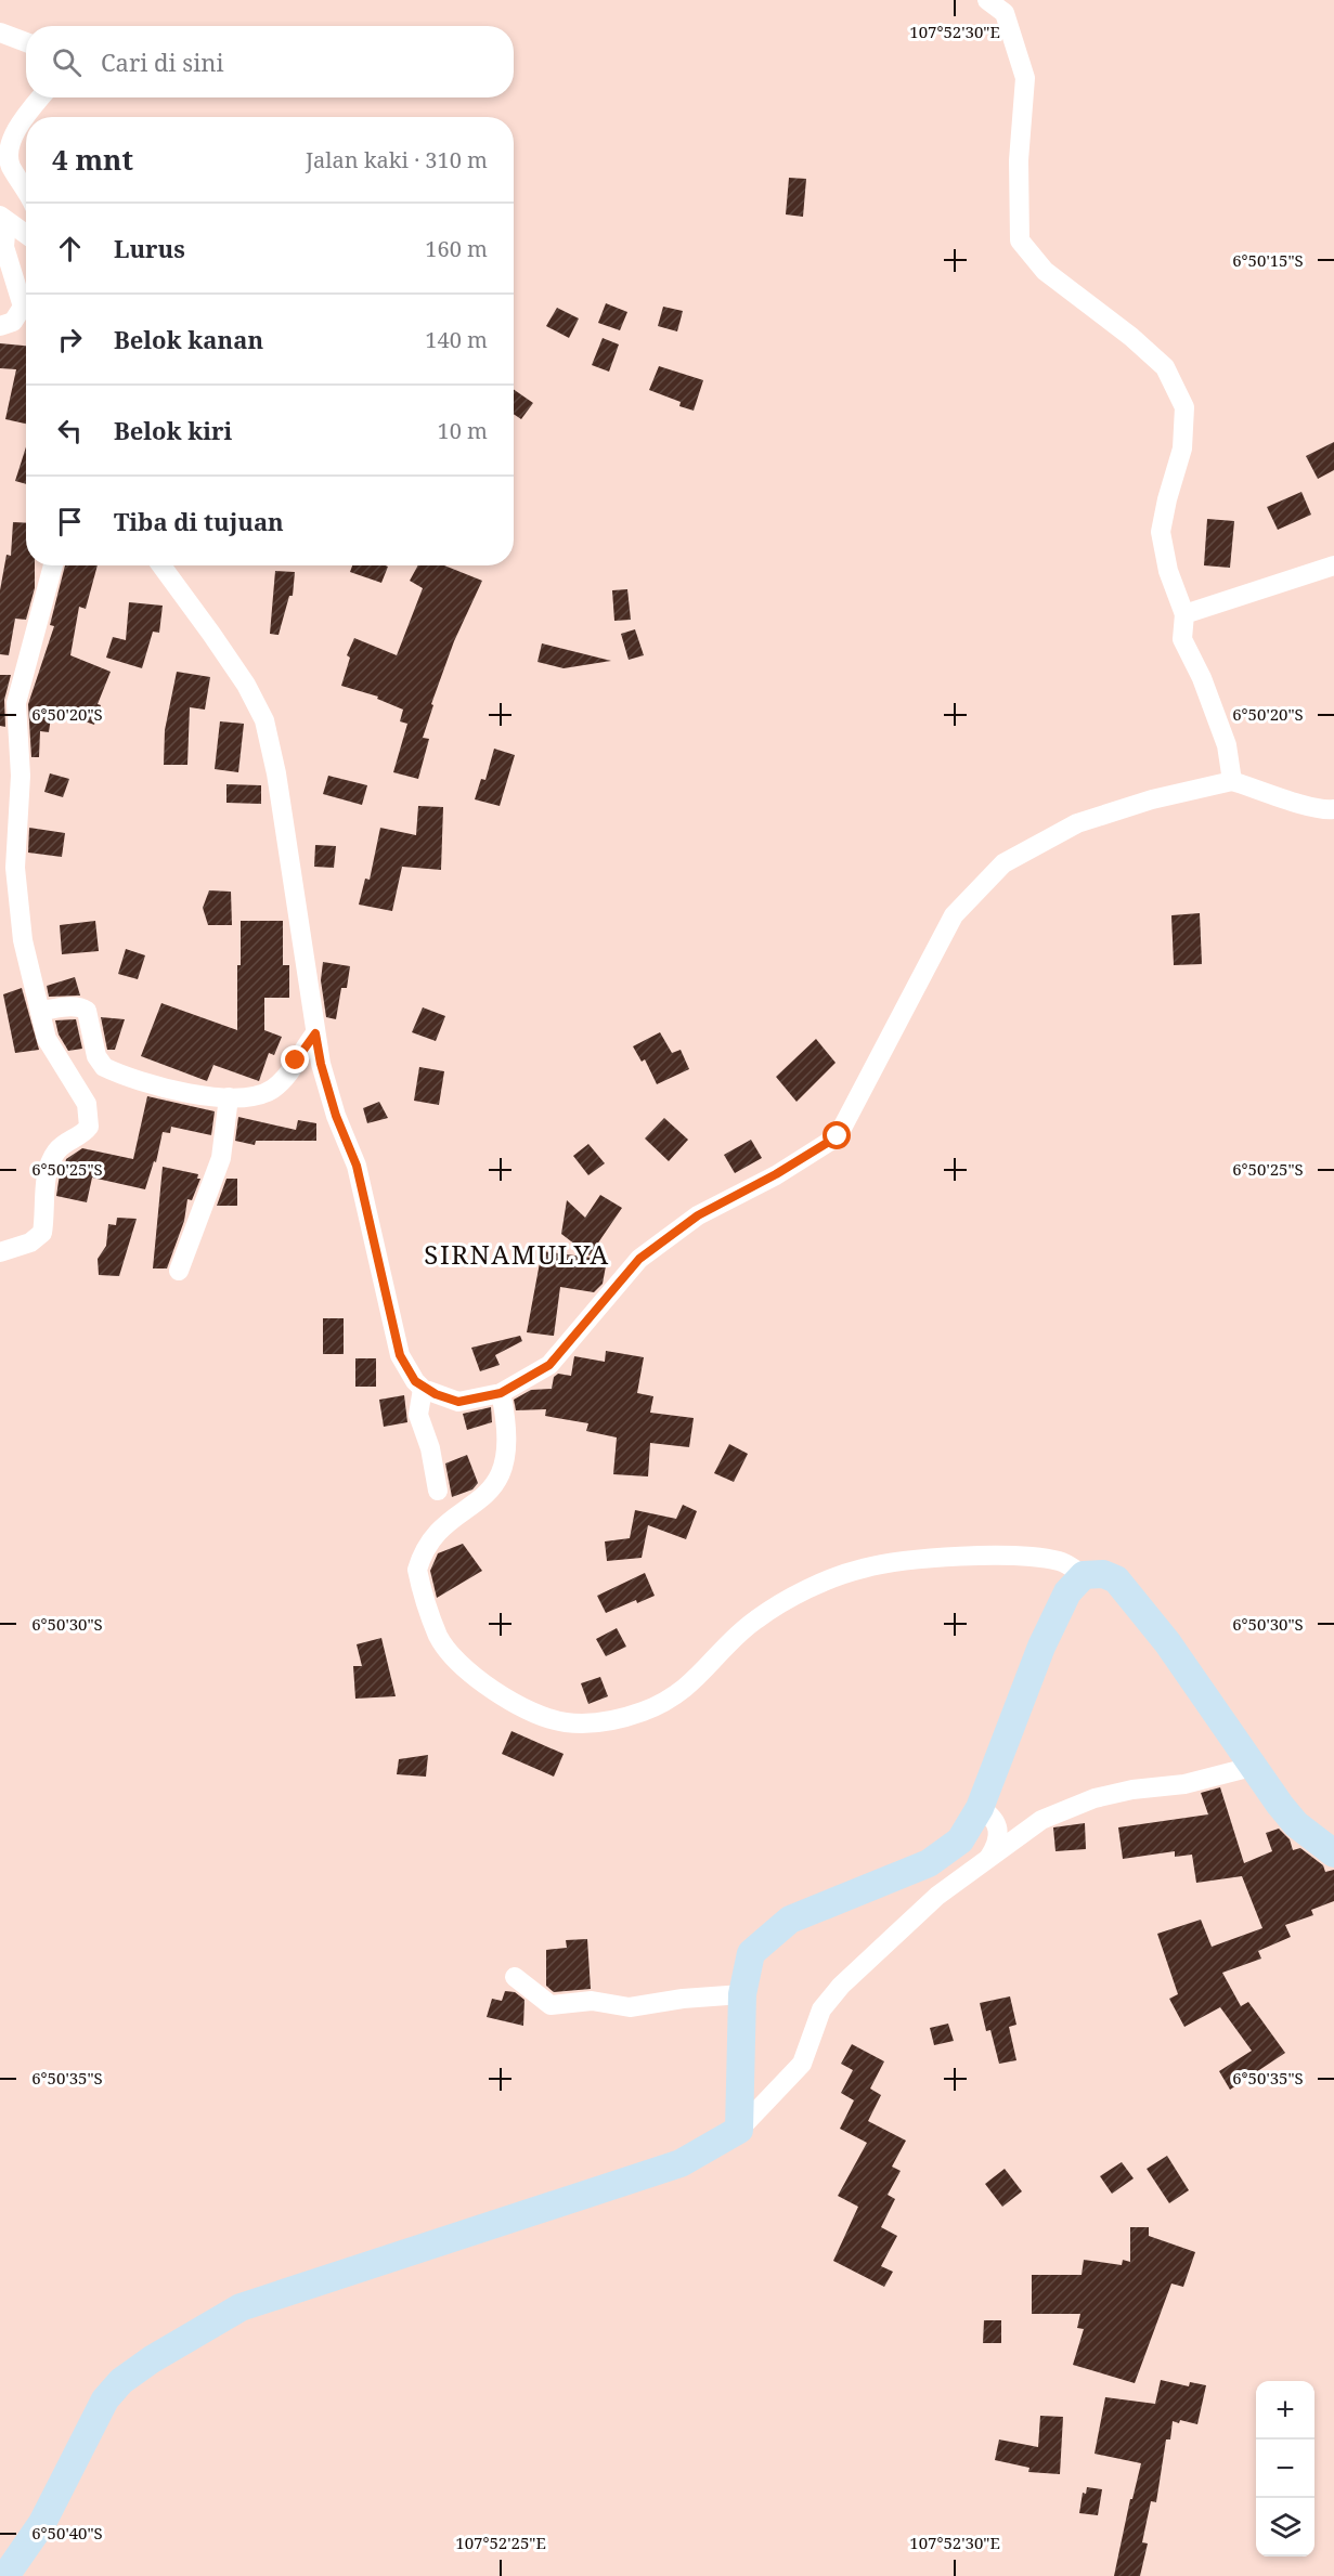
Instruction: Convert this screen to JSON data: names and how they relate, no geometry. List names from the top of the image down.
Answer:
{
  "districts": ["SIRNAMULYA"],
  "page": {
    "search": "Cari di sini",
    "heading": ["4 mnt", "Jalan kaki · 310 m"],
    "list": [
      ["Lurus", "160 m"],
      ["Belok kanan", "140 m"],
      ["Belok kiri", "10 m"],
      "Tiba di tujuan"
    ],
    "map_buttons": ["+", "−"]
  },
  "coordinates": [
    "107°52'30\"E",
    "6°50'15\"S",
    "6°50'20\"S",
    "6°50'25\"S",
    "6°50'30\"S",
    "6°50'35\"S",
    "6°50'40\"S",
    "107°52'25\"E"
  ]
}
